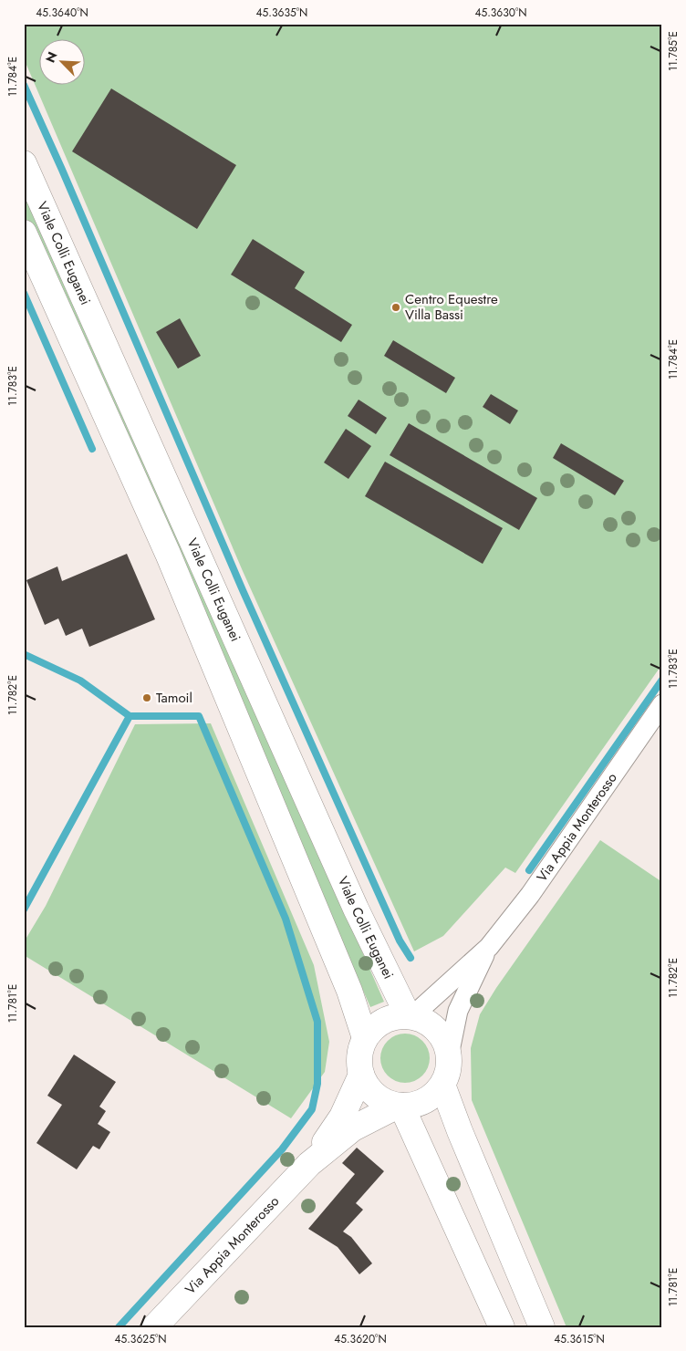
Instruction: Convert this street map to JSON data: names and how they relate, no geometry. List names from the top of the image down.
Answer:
{
  "streets": {
    "main road": ["Viale Colli Euganei", "Via Appia Monterosso"]
  },
  "crossings": [
    ["Viale Colli Euganei", "Via Appia Monterosso"]
  ],
  "places": ["Centro Equestre Villa Bassi", "Tamoil"],
  "north": "top left",
  "coordinates": [
    "45.3640°N",
    "45.3635°N",
    "45.3630°N",
    "11.785°E",
    "11.784°E",
    "11.783°E",
    "11.782°E",
    "11.781°E",
    "45.3625°N",
    "45.3620°N",
    "45.3615°N"
  ]
}
